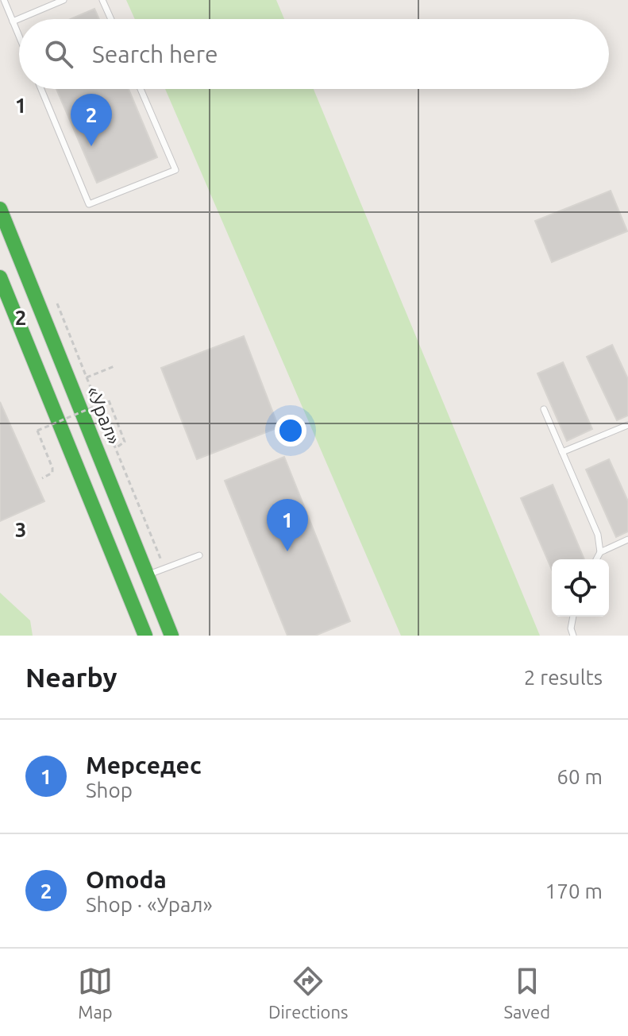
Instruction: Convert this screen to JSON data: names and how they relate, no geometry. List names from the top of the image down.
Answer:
{
  "streets": {
    "main road": ["«Урал»"]
  },
  "page": {
    "search": "Search here",
    "pins": ["2", "1"],
    "heading": ["Nearby", "2 results"],
    "list": [
      {
        "mark": "1",
        "name": "Мерседес",
        "note": "Shop",
        "value": "60 m"
      },
      {
        "mark": "2",
        "name": "Omoda",
        "note": "Shop · «Урал»",
        "value": "170 m"
      }
    ],
    "nav": ["Map", "Directions", "Saved"]
  },
  "grid": {
    "rows": ["1", "2", "3"]
  }
}
